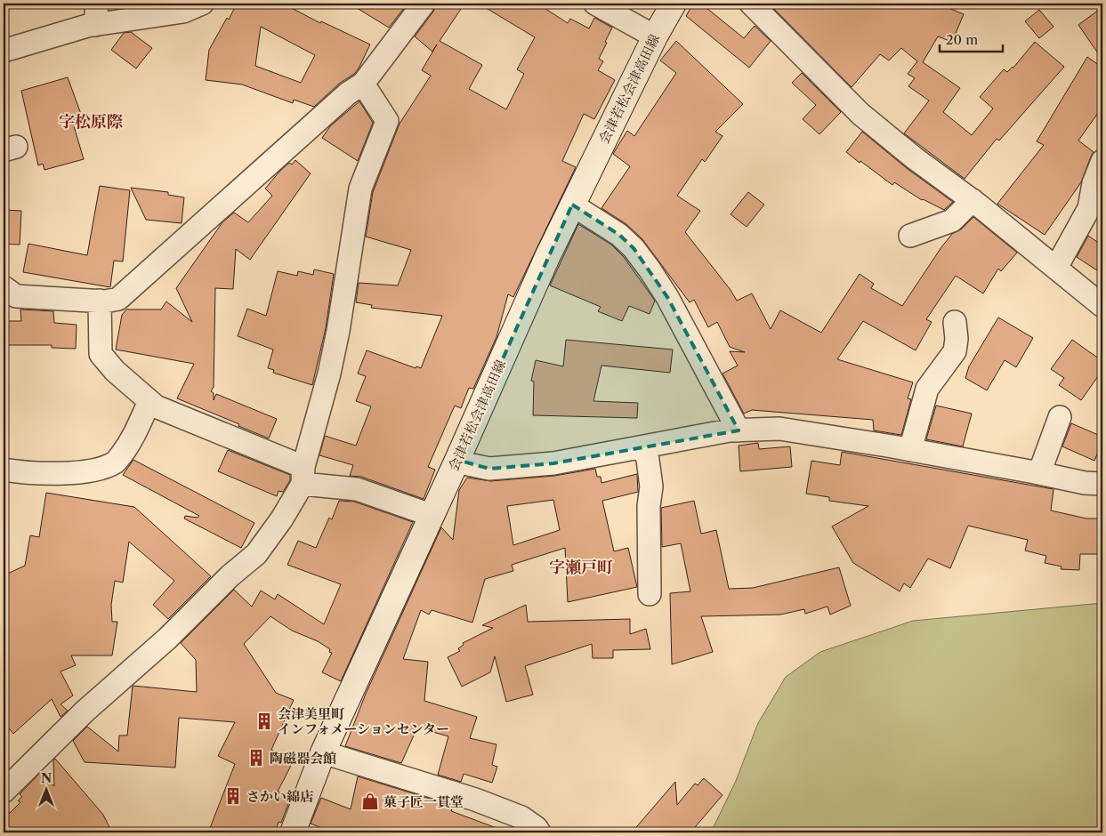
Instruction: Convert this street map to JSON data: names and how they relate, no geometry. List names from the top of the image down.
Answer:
{
  "streets": {
    "main road": ["会津若松会津高田線"]
  },
  "districts": ["字松原際", "字瀬戸町"],
  "places": {
    "building": ["会津美里町 インフォメーションセンター", "陶磁器会館", "さかい綿店"],
    "shop": ["菓子匠一貫堂"]
  },
  "scale_bar": "20 m",
  "north": "top"
}
